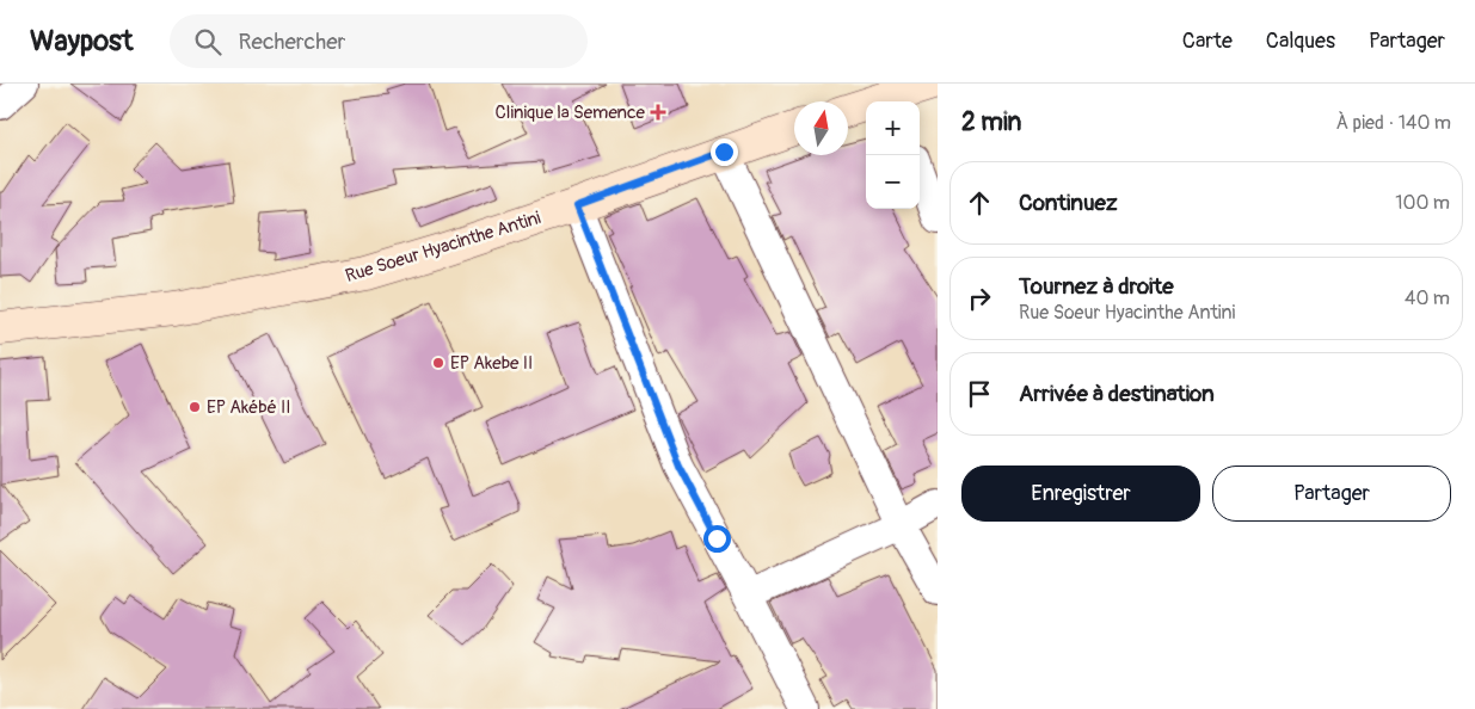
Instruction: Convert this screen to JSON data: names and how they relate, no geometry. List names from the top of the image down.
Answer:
{
  "streets": {
    "main road": ["Rue Soeur Hyacinthe Antini"]
  },
  "places": {
    "health": ["Clinique la Semence"],
    "other": ["EP Akebe II", "EP Akébé II"]
  },
  "north": "top",
  "page": {
    "header": "Waypost",
    "search": "Rechercher",
    "nav": ["Carte", "Calques", "Partager"],
    "heading": ["2 min", "À pied · 140 m"],
    "map_buttons": ["+", "−"],
    "list": [
      ["Continuez", "100 m"],
      ["Tournez à droite", "Rue Soeur Hyacinthe Antini", "40 m"],
      "Arrivée à destination"
    ],
    "buttons": ["Enregistrer", "Partager"]
  }
}
